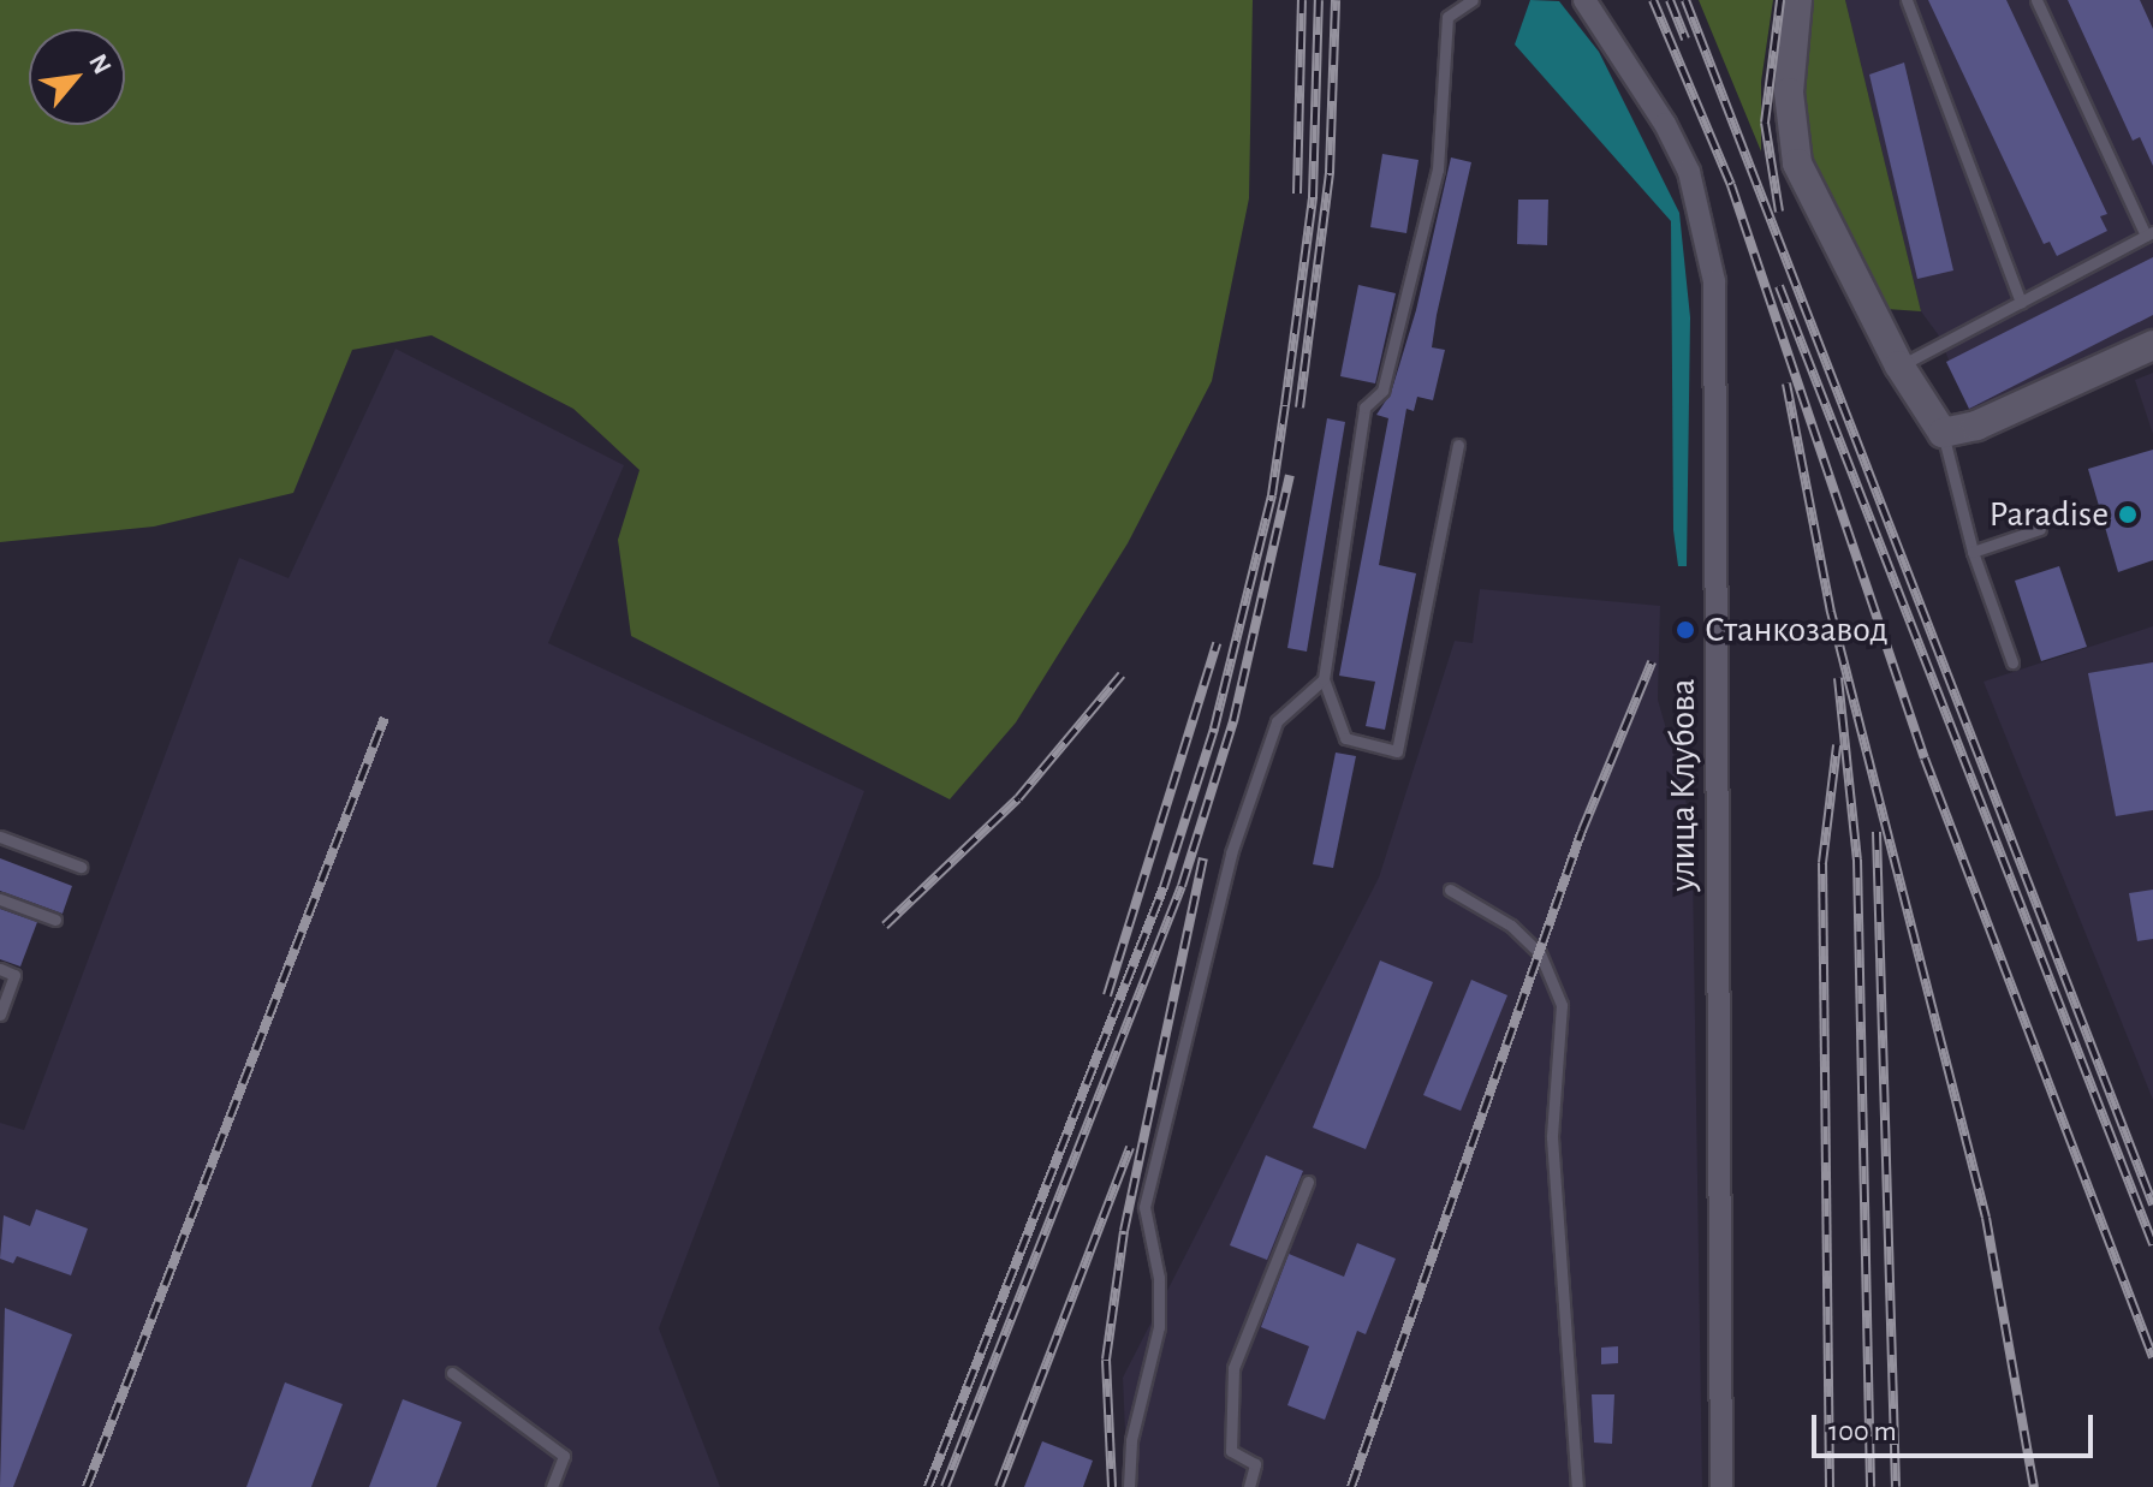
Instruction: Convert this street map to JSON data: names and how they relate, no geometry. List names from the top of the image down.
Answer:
{
  "streets": {
    "street": ["улица Клубова"]
  },
  "places": ["Paradise", "Станкозавод"],
  "scale_bar": "100 m",
  "north": "top right"
}
